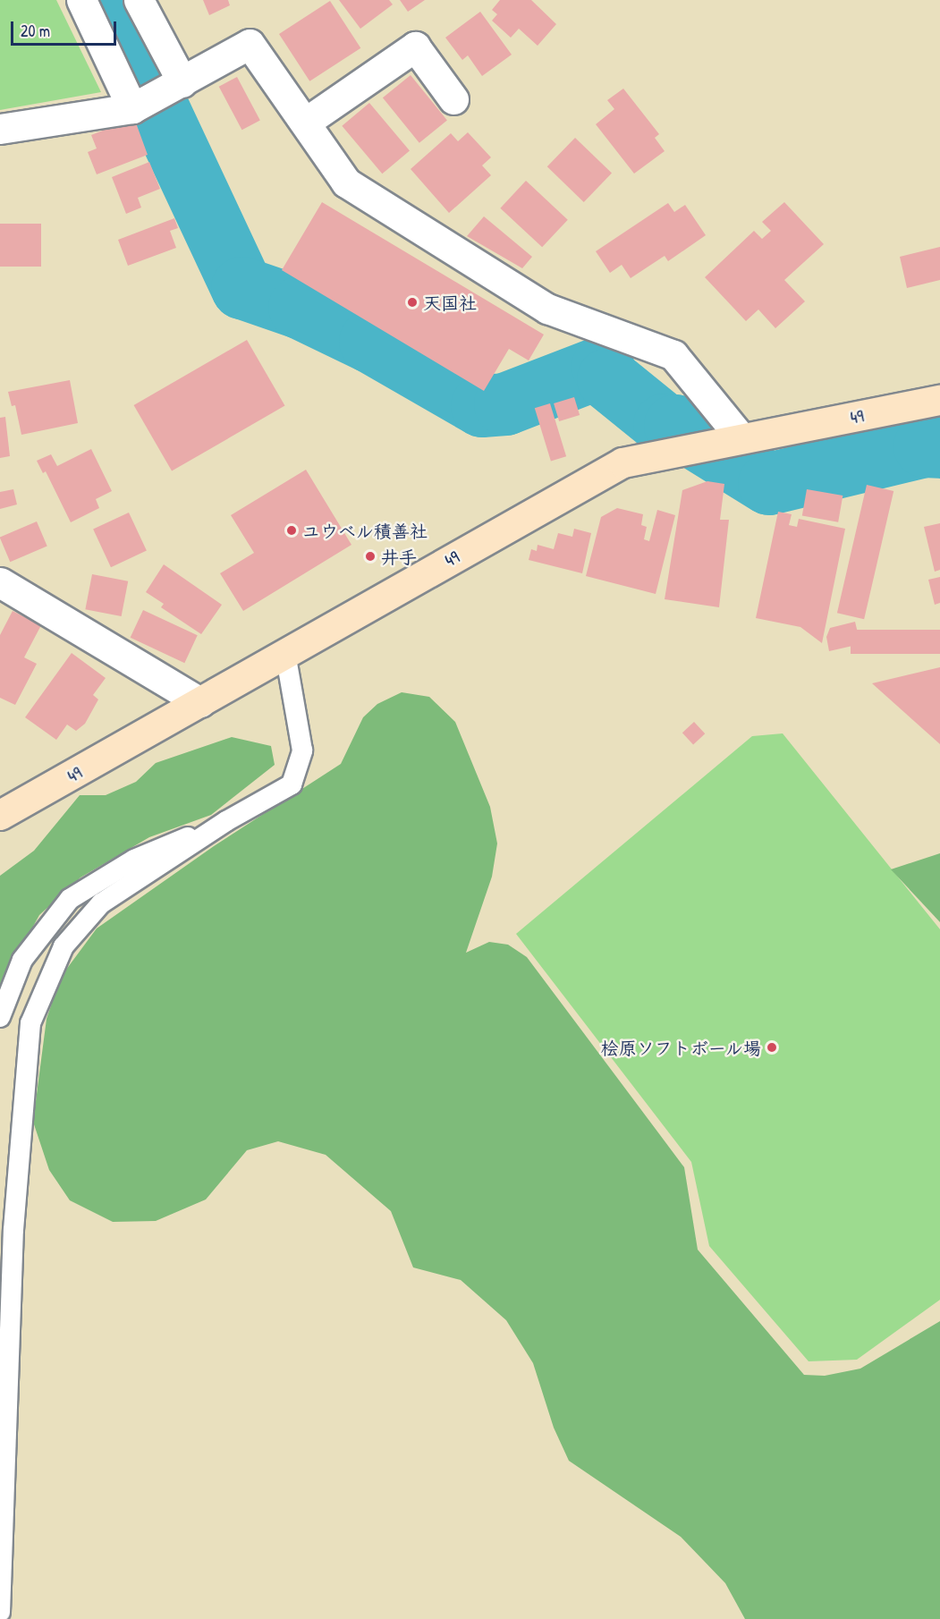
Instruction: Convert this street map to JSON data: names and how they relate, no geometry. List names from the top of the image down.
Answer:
{
  "streets": {
    "street": ["49"]
  },
  "places": [
    "天国社",
    "ユウベル積善社",
    "井手",
    "桧原ソフトボール場"
  ],
  "scale_bar": "20 m"
}
